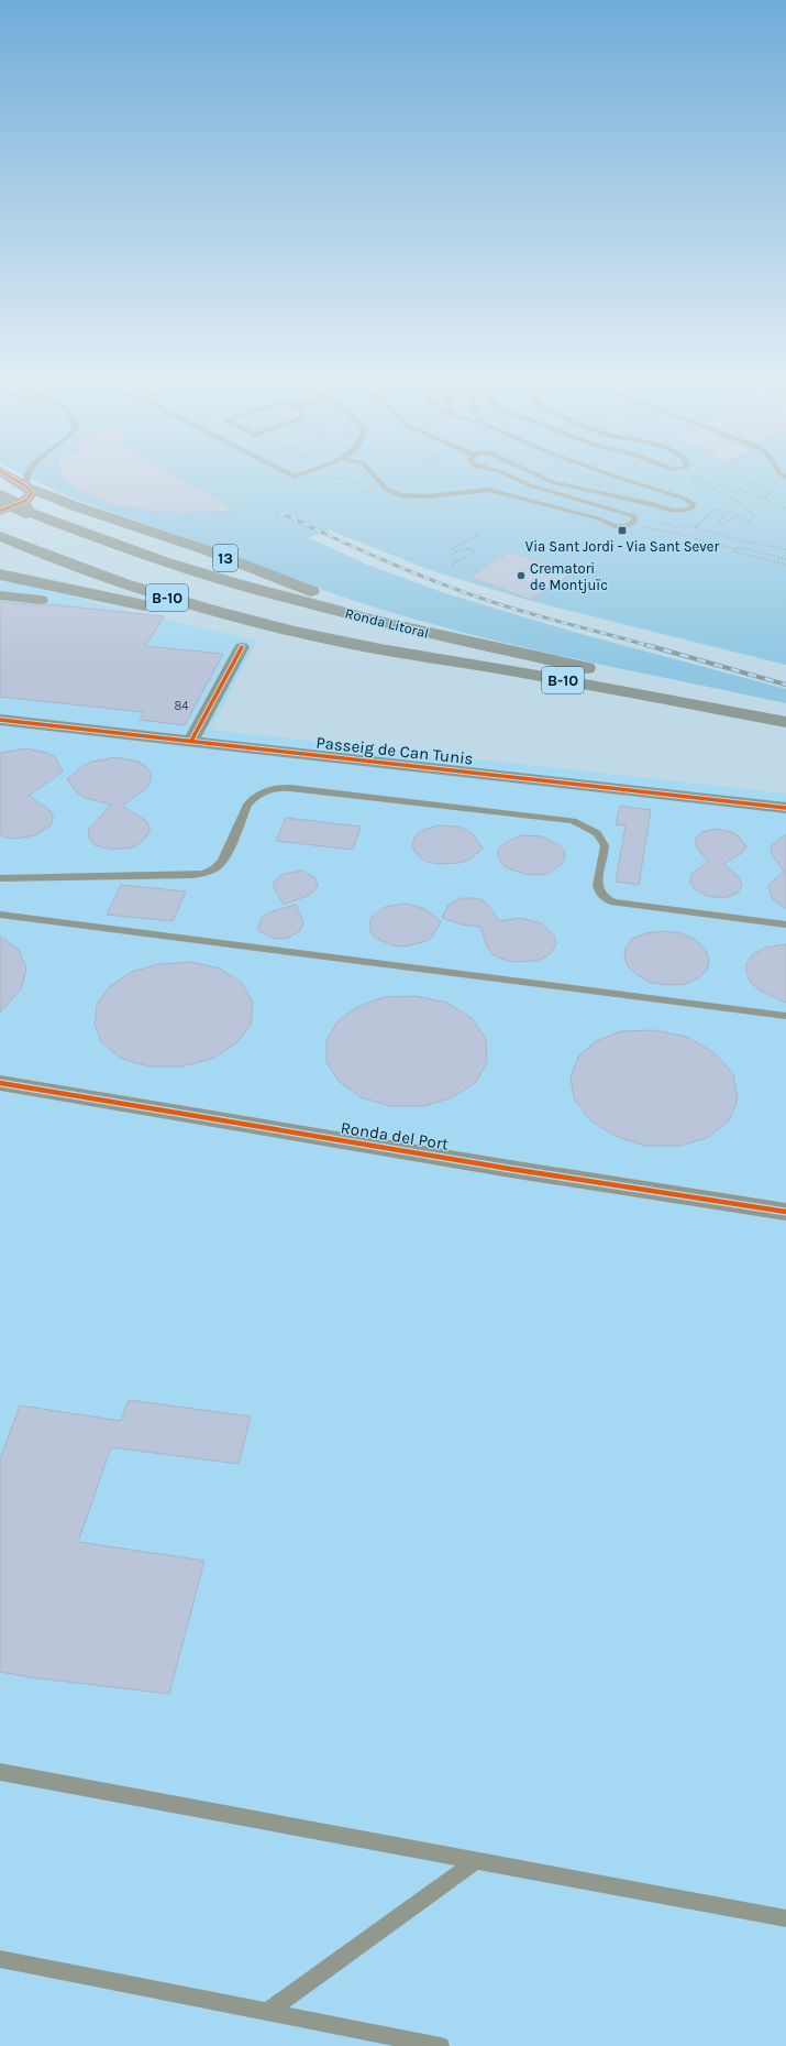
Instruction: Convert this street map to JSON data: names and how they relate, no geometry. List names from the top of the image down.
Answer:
{
  "streets": {
    "highway": ["13", "B-10", "Ronda Litoral"],
    "street": ["Passeig de Can Tunis", "Ronda del Port"]
  },
  "crossings": [
    ["13", "Ronda Litoral"]
  ],
  "places": {
    "transit": ["Via Sant Jordi - Via Sant Sever"],
    "other": ["Crematori de Montjuïc"]
  },
  "house_numbers": ["84"]
}
